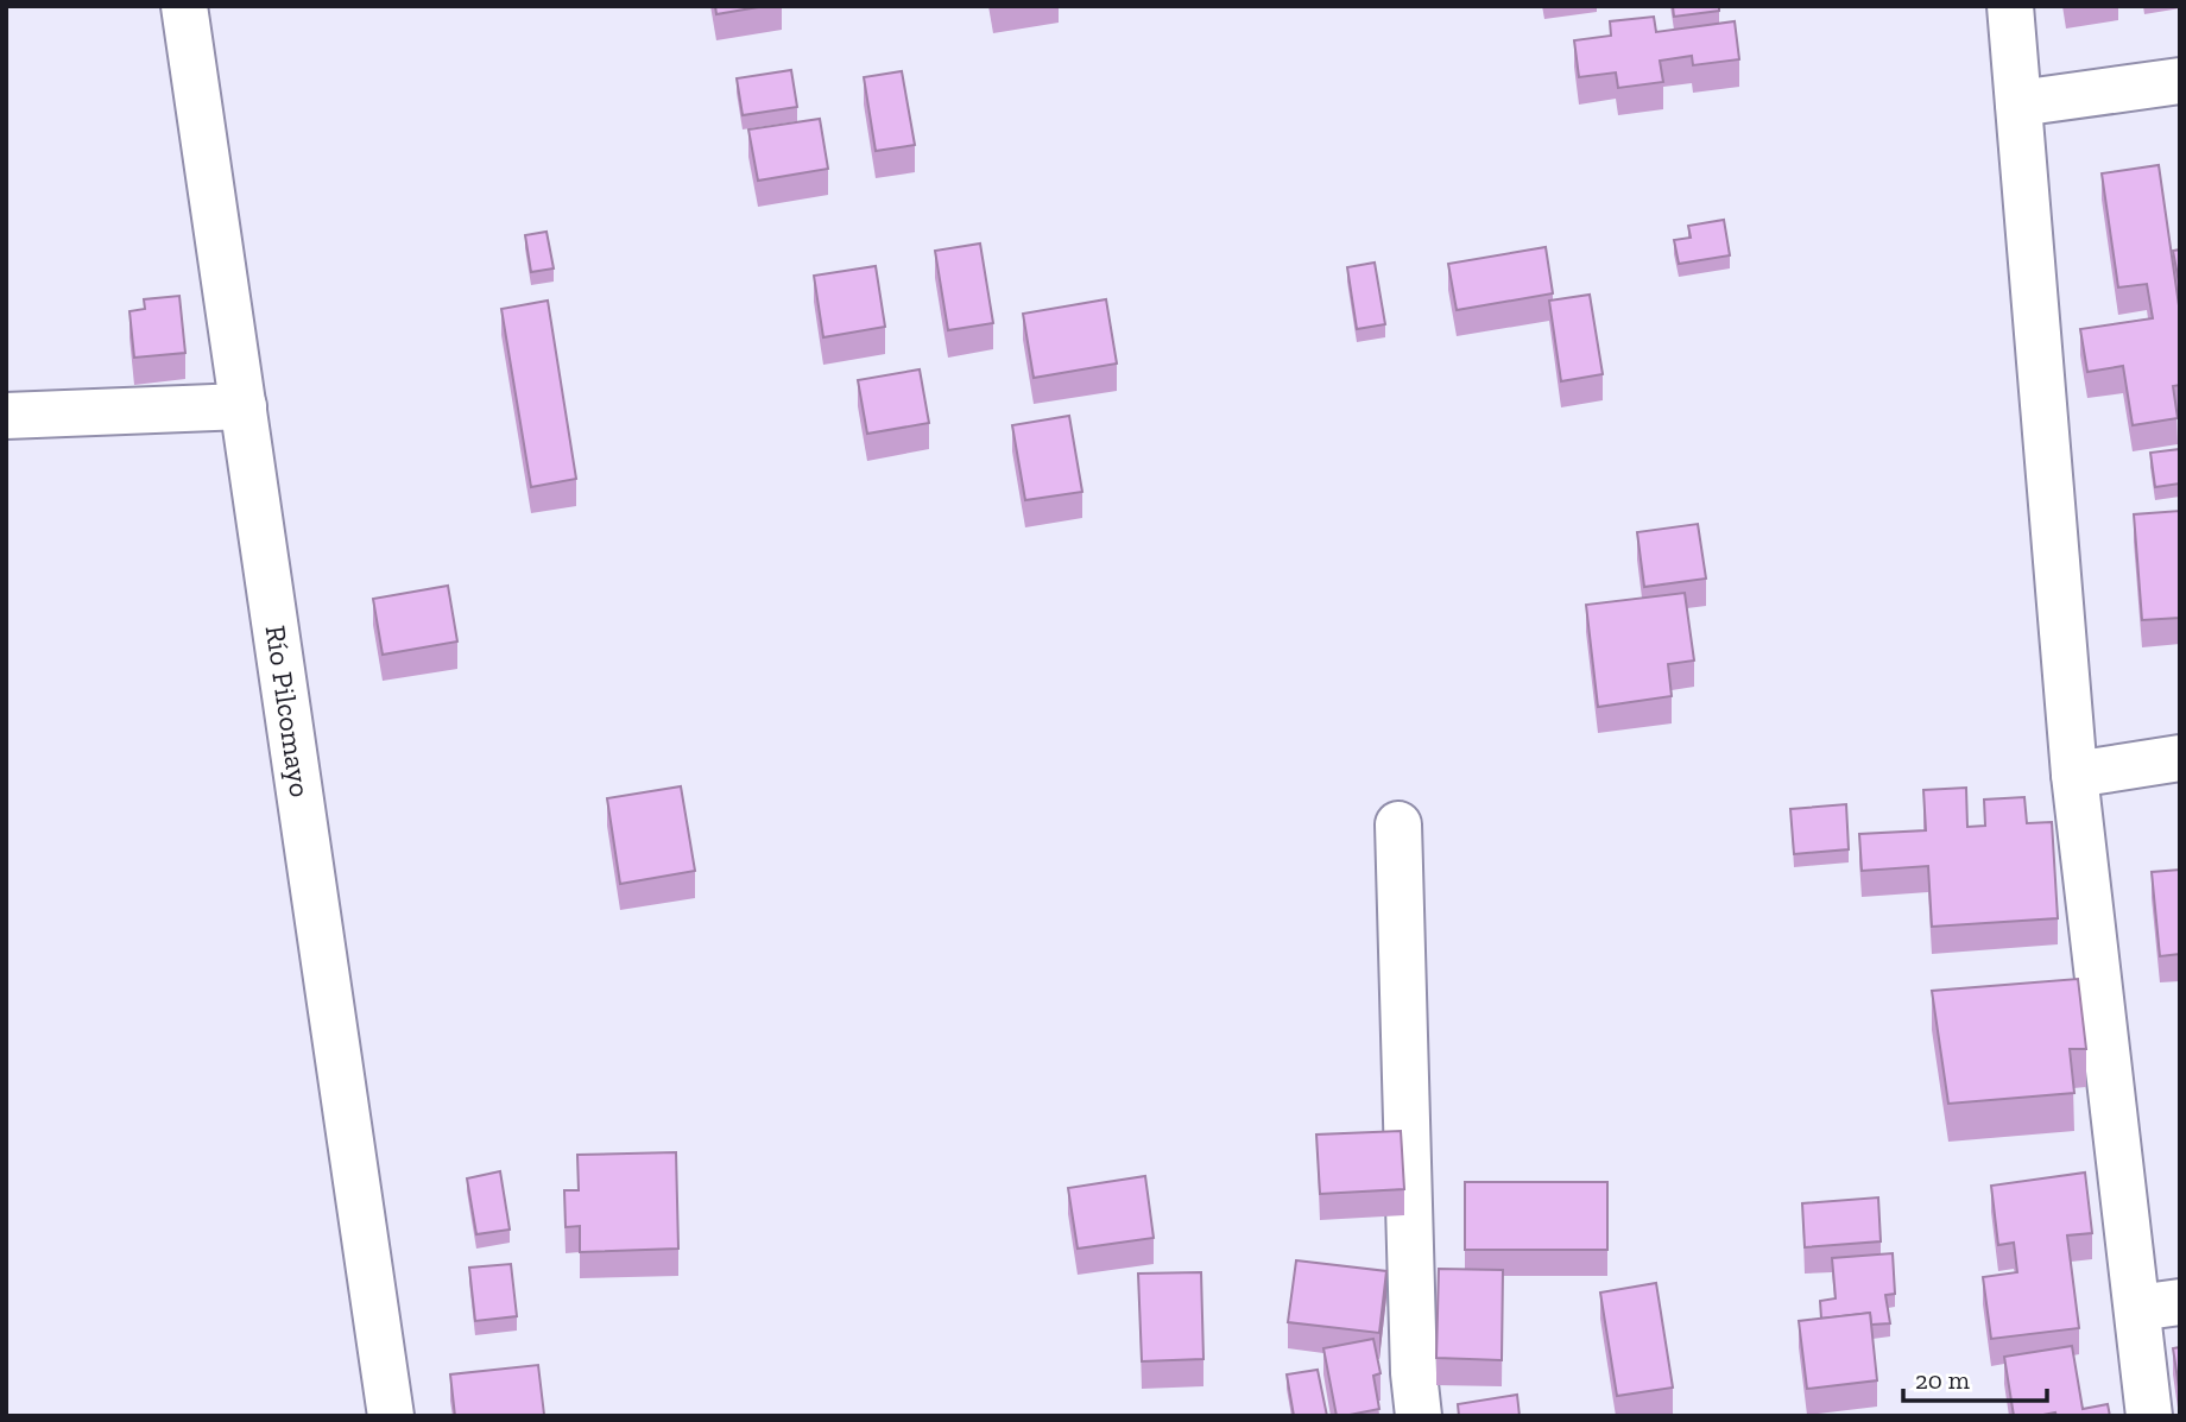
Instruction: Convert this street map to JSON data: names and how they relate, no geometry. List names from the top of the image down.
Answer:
{
  "streets": {
    "street": ["Río Pilcomayo"]
  },
  "scale_bar": "20 m"
}
